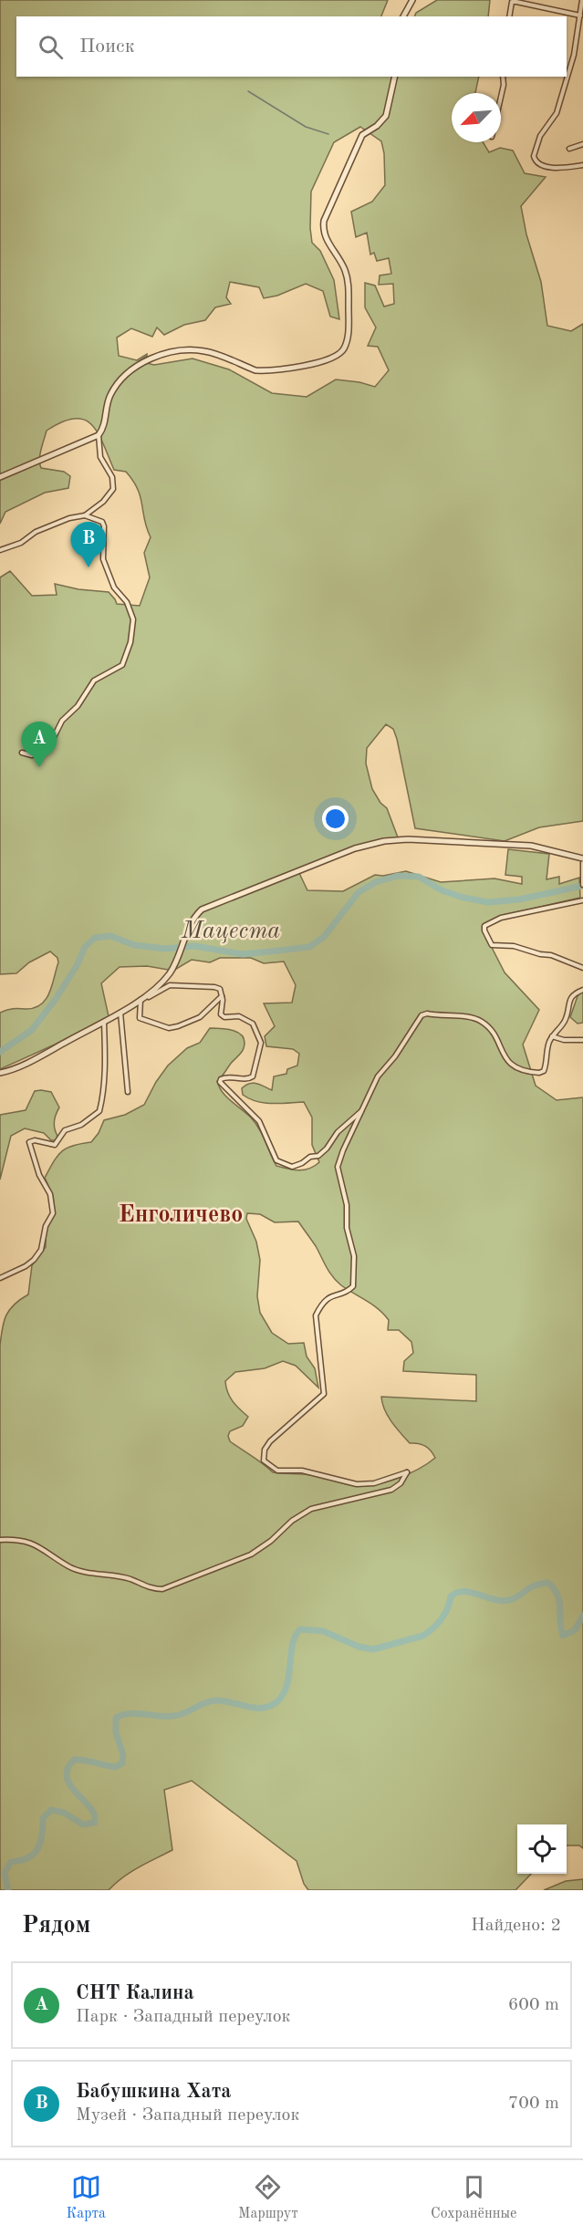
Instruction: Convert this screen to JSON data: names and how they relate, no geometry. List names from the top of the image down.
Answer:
{
  "districts": ["Енголичево"],
  "water": ["Мацеста"],
  "north": "bottom left",
  "page": {
    "search": "Поиск",
    "pins": ["B", "A"],
    "heading": ["Рядом", "Найдено: 2"],
    "list": [
      {
        "mark": "A",
        "name": "СНТ Калина",
        "note": "Парк · Западный переулок",
        "value": "600 m"
      },
      {
        "mark": "B",
        "name": "Бабушкина Хата",
        "note": "Музей · Западный переулок",
        "value": "700 m"
      }
    ],
    "nav": ["Карта", "Маршрут", "Сохранённые"]
  }
}
